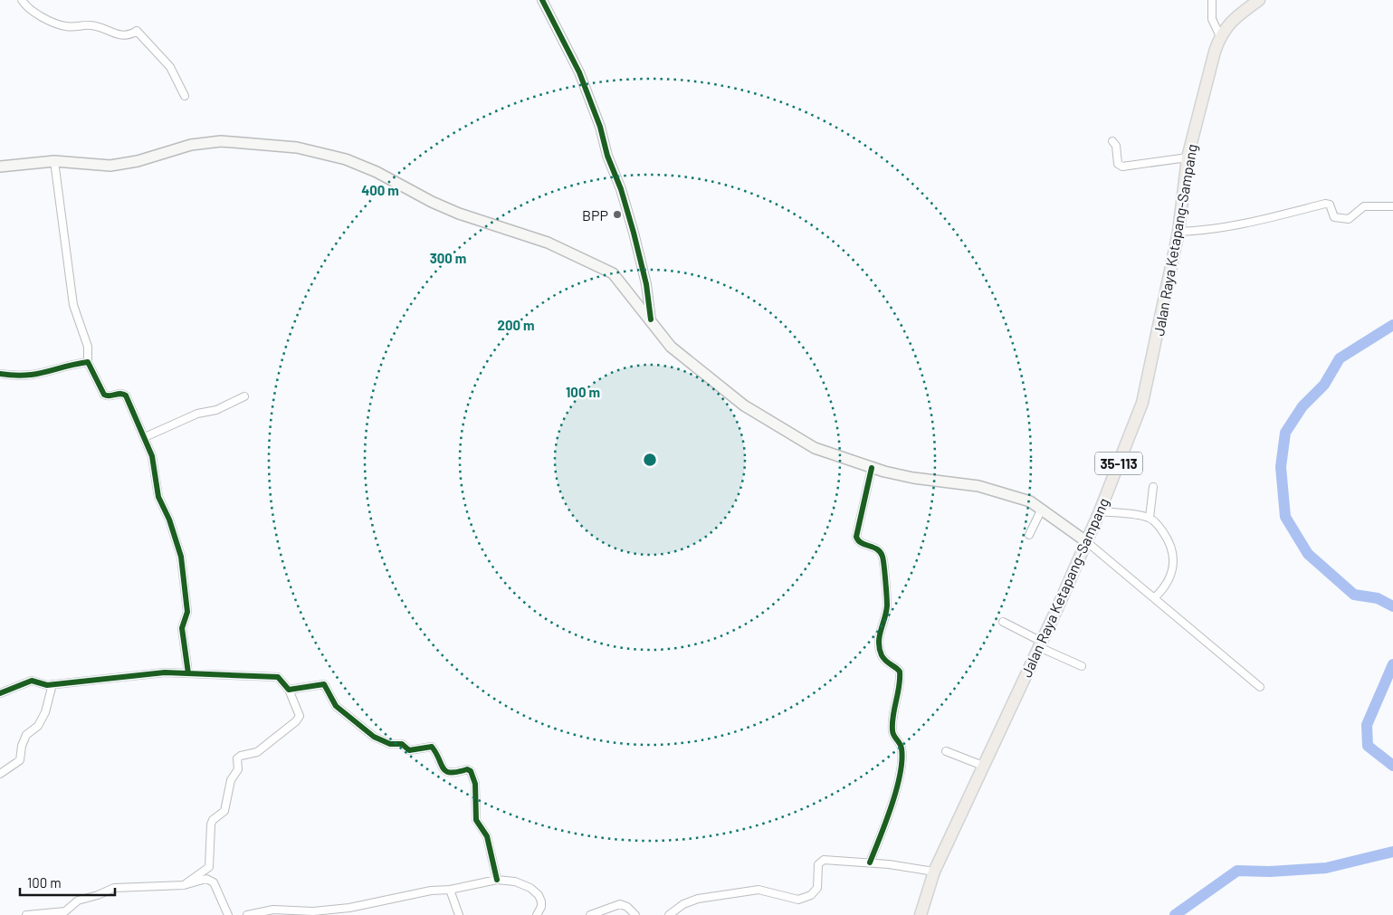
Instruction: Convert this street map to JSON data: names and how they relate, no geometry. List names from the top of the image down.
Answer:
{
  "streets": {
    "main road": ["Jalan Raya Ketapang-Sampang", "35-113"]
  },
  "places": ["BPP"],
  "scale_bar": "100 m",
  "rings": [
    "400 m",
    "300 m",
    "200 m",
    "100 m"
  ]
}
